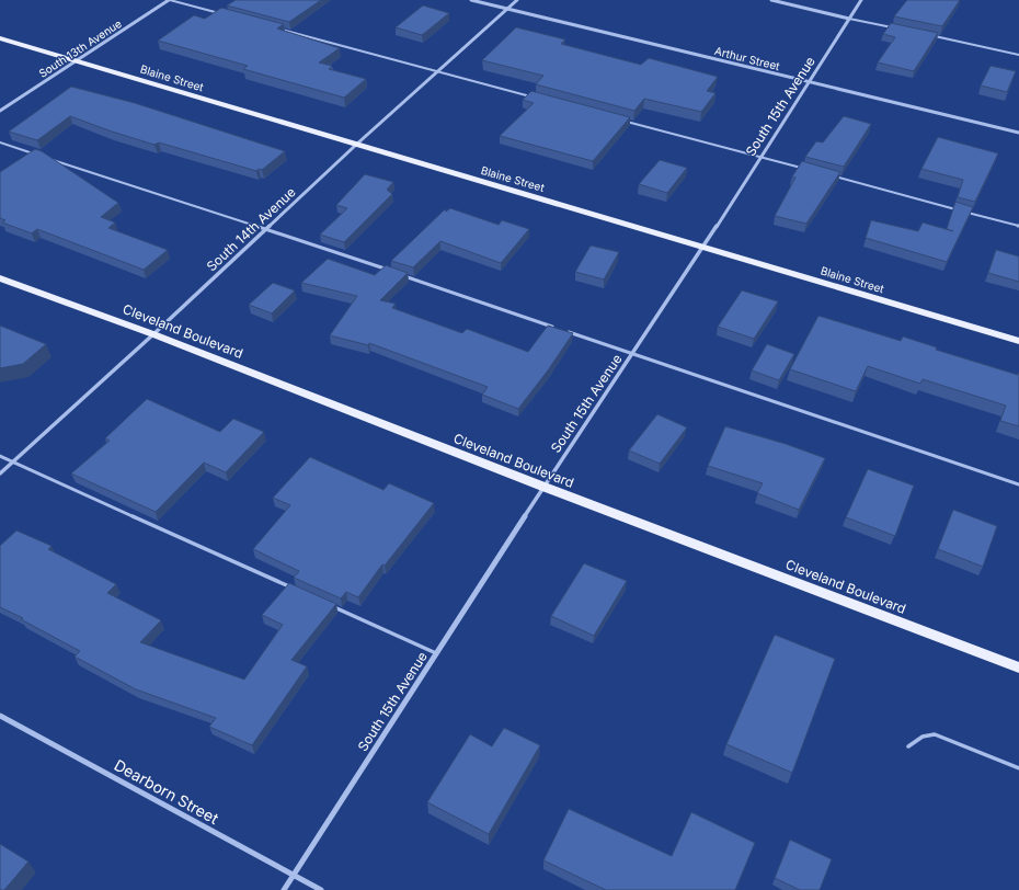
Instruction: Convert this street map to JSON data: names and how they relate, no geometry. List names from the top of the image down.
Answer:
{
  "streets": {
    "main road": ["Blaine Street", "Cleveland Boulevard"],
    "street": [
      "South 13th Avenue",
      "Arthur Street",
      "South 15th Avenue",
      "South 14th Avenue",
      "Dearborn Street"
    ]
  },
  "crossings": [
    ["South 13th Avenue", "Blaine Street"],
    ["Arthur Street", "South 15th Avenue"],
    ["Arthur Street", "South 14th Avenue"],
    ["Blaine Street", "South 15th Avenue"],
    ["Blaine Street", "South 14th Avenue"],
    ["South 15th Avenue", "Cleveland Boulevard"],
    ["South 15th Avenue", "Dearborn Street"],
    ["South 14th Avenue", "Cleveland Boulevard"]
  ]
}
